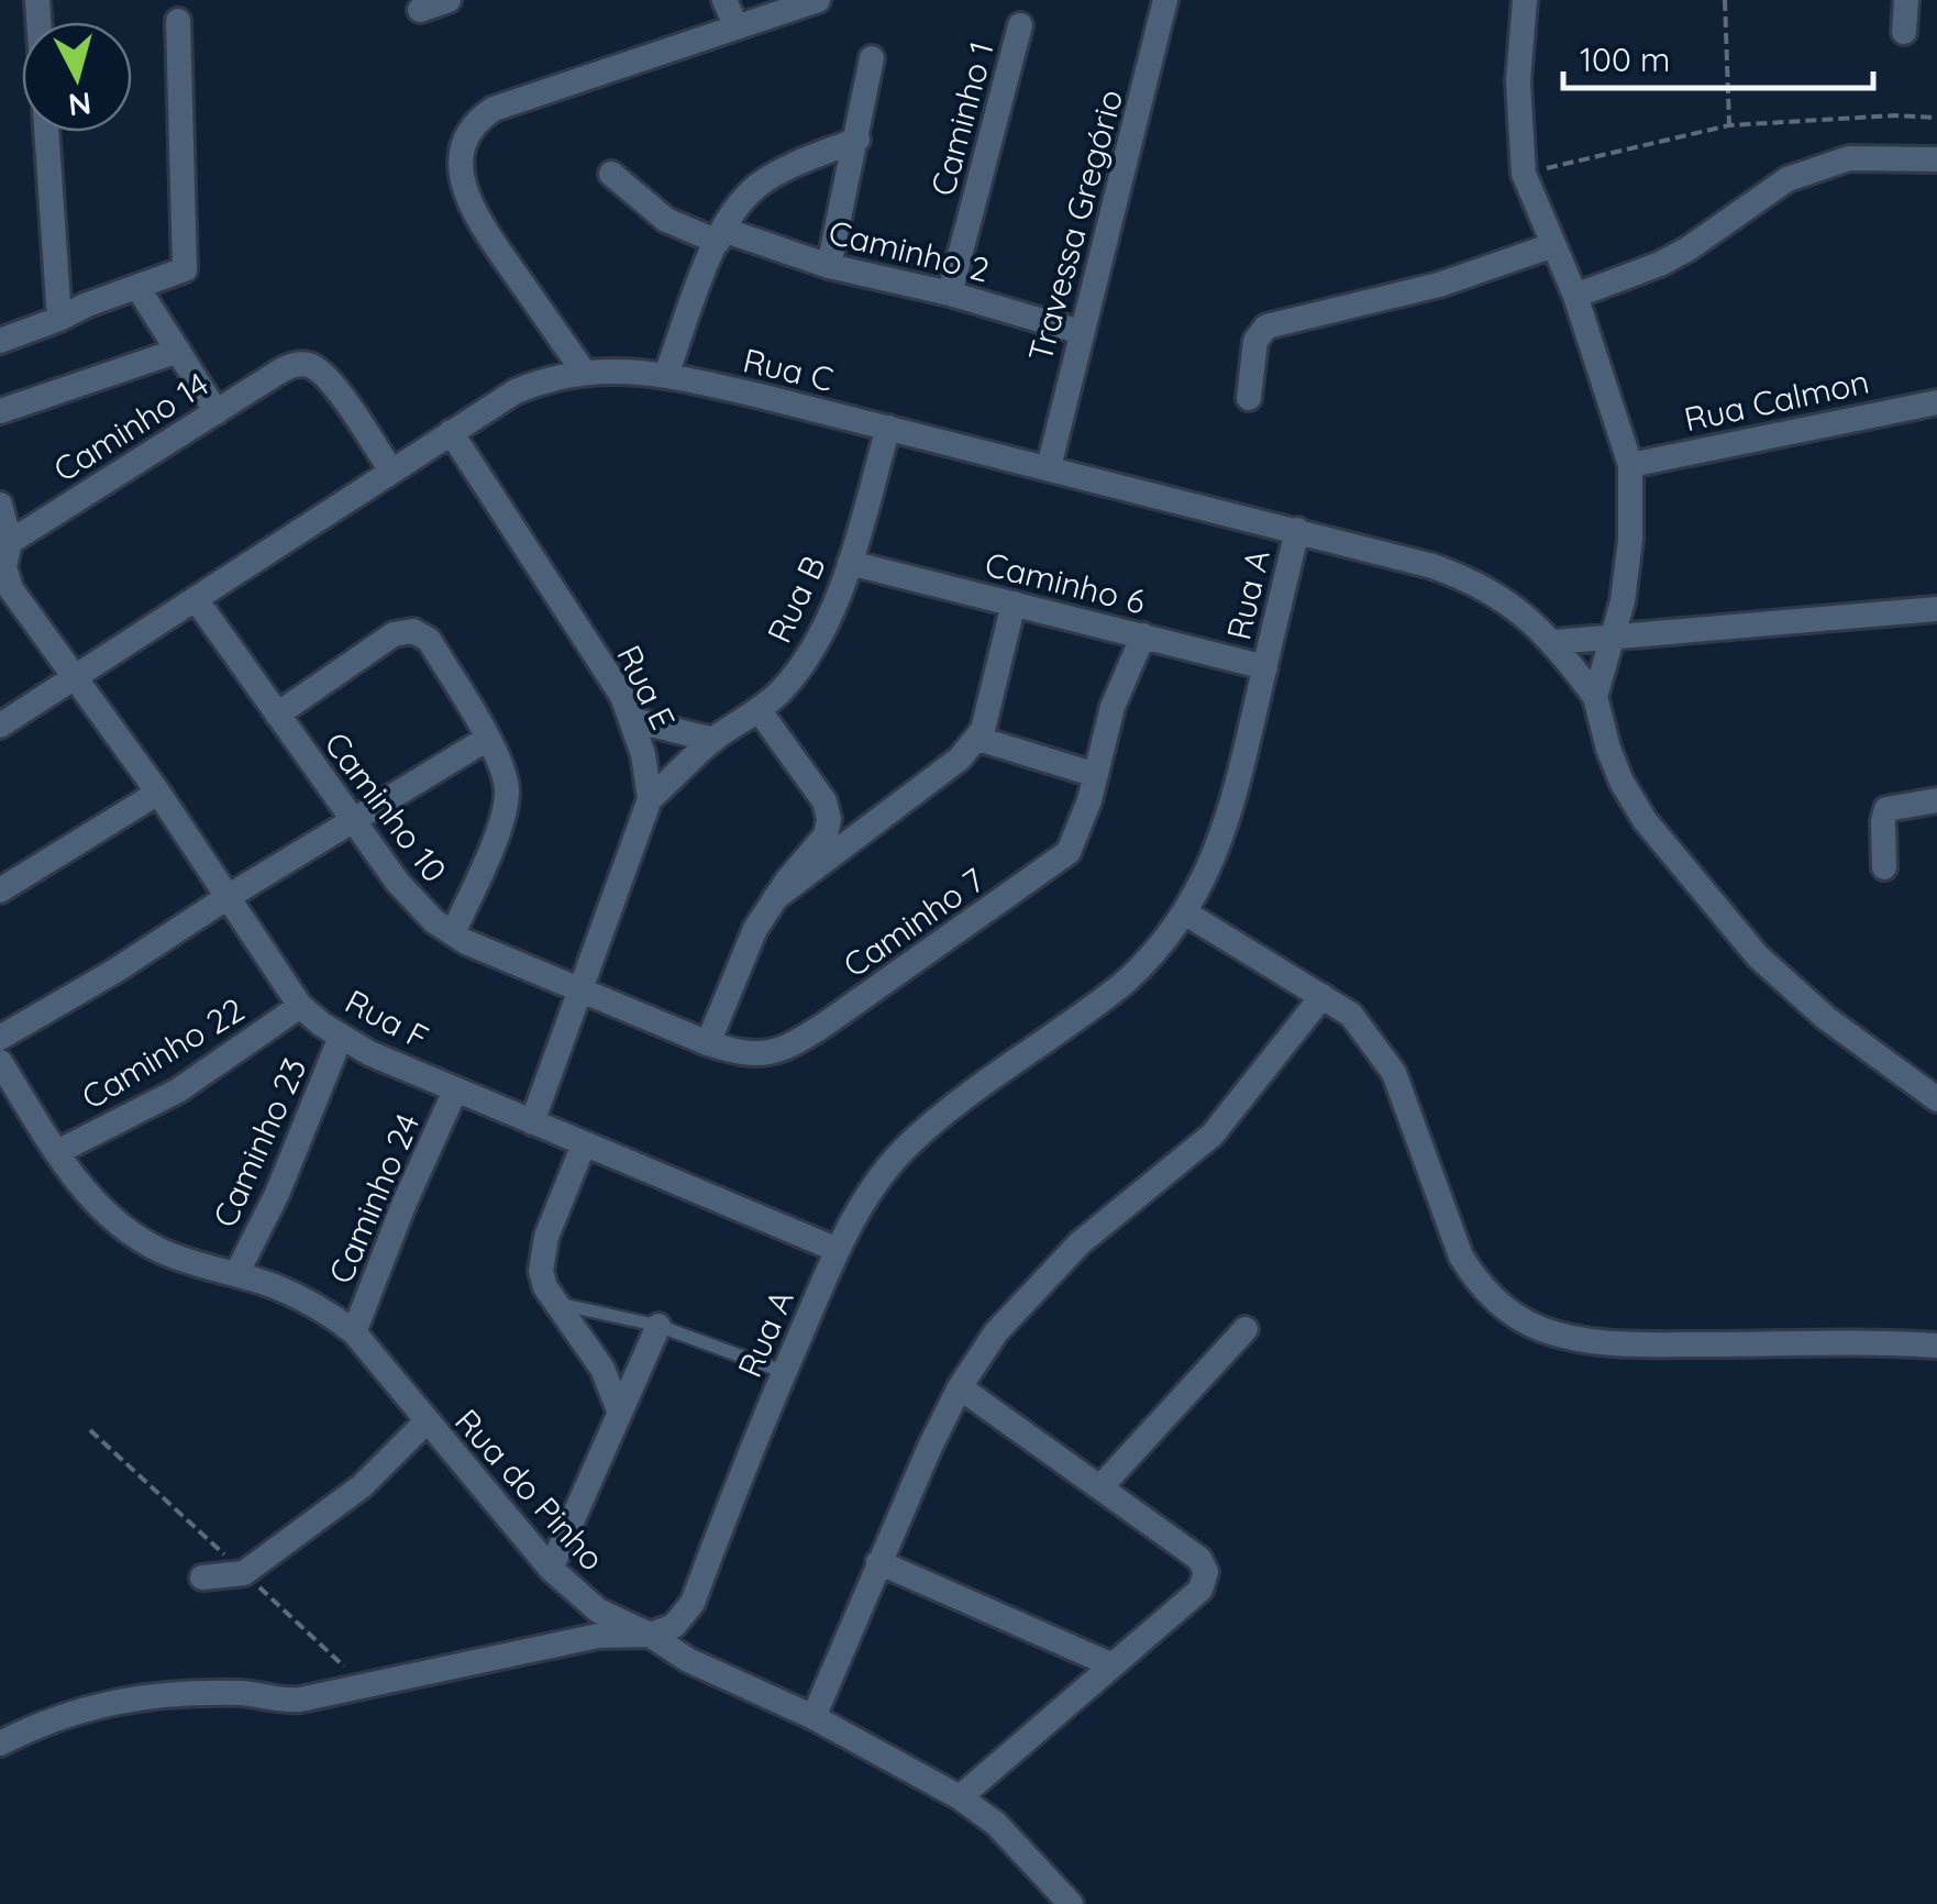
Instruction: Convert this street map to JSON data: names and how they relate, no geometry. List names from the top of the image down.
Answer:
{
  "streets": {
    "street": [
      "Caminho 1",
      "Travessa Gregório",
      "Caminho 2",
      "Rua C",
      "Rua Calmon",
      "Caminho 14",
      "Caminho 6",
      "Rua A",
      "Rua B",
      "Rua E",
      "Caminho 10",
      "Caminho 7",
      "Rua F",
      "Caminho 22",
      "Caminho 23",
      "Caminho 24",
      "Rua do Pinho"
    ]
  },
  "crossings": [
    ["Caminho 1", "Caminho 2"],
    ["Travessa Gregório", "Caminho 2"],
    ["Travessa Gregório", "Rua C"],
    ["Rua C", "Caminho 14"],
    ["Rua C", "Rua A"],
    ["Rua C", "Rua B"],
    ["Rua C", "Rua E"],
    ["Rua C", "Caminho 10"],
    ["Rua C", "Rua F"],
    ["Caminho 14", "Rua F"],
    ["Caminho 6", "Rua A"],
    ["Caminho 6", "Rua B"],
    ["Caminho 6", "Caminho 7"],
    ["Rua A", "Rua F"],
    ["Rua A", "Rua do Pinho"],
    ["Rua B", "Rua E"],
    ["Caminho 10", "Caminho 7"],
    ["Rua F", "Caminho 22"],
    ["Rua F", "Caminho 23"],
    ["Rua F", "Caminho 24"],
    ["Caminho 22", "Rua do Pinho"],
    ["Caminho 23", "Rua do Pinho"],
    ["Caminho 24", "Rua do Pinho"]
  ],
  "scale_bar": "100 m",
  "north": "bottom"
}
